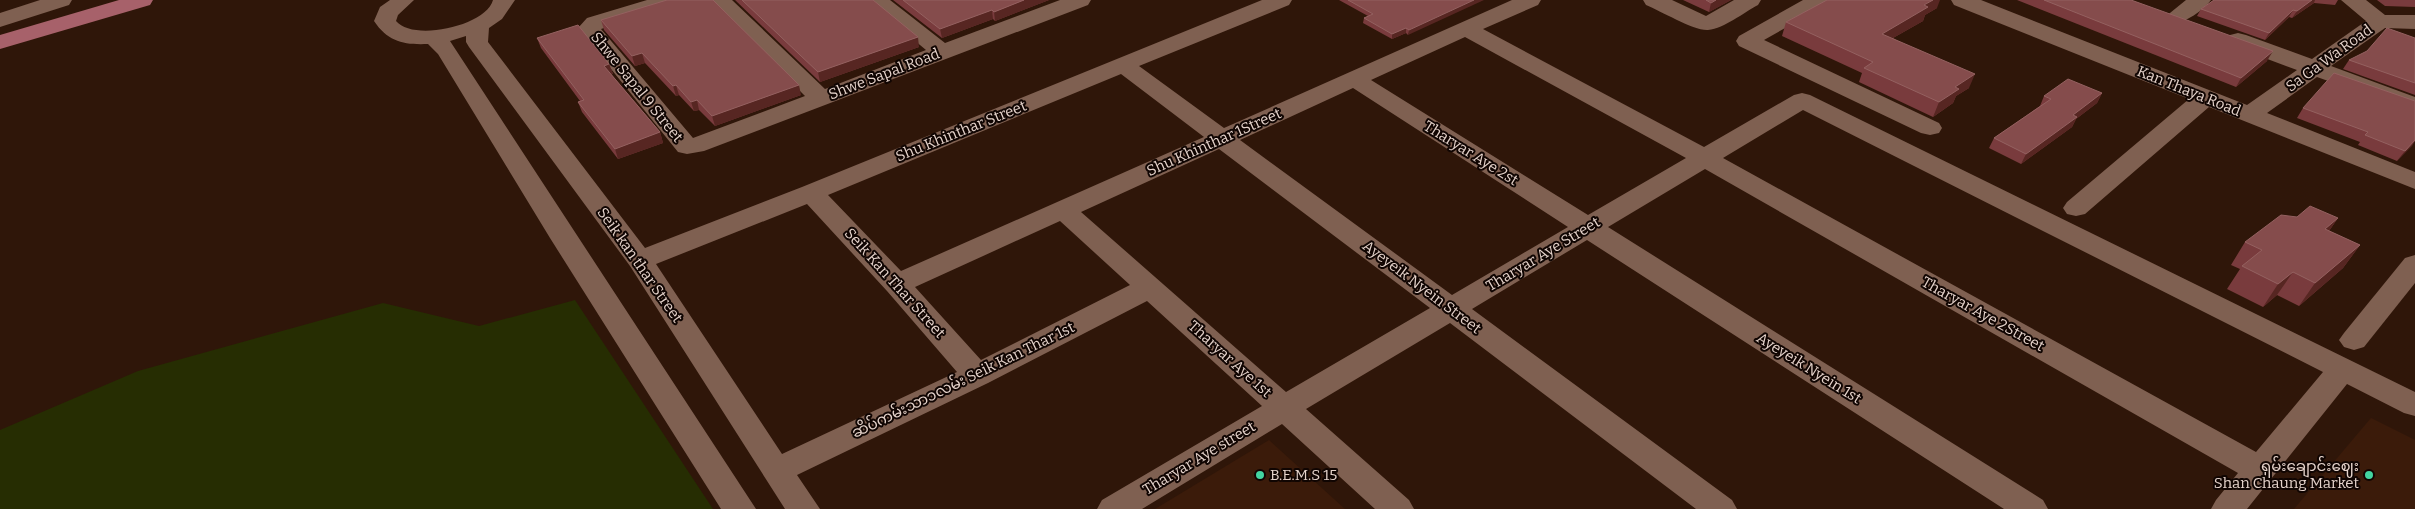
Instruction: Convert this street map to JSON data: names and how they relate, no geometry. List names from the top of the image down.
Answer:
{
  "streets": {
    "street": [
      "Sa Ga Wa Road",
      "Shwe Sapal Road",
      "Shwe Sapal 9 Street",
      "Kan Thaya Road",
      "Shu Khinthar Street",
      "Shu Khinthar 1Street",
      "Tharyar Aye 2st",
      "Tharyar Aye Street",
      "Seik kan thar Street",
      "Seik Kan Thar Street",
      "Ayeyeik Nyein Street",
      "Tharyar Aye 2Street",
      "Tharyar Aye 1st",
      "Ayeyeik Nyein 1st",
      "ဆိပ်ကမ်းသာ၁လမ်း Seik Kan Thar 1st",
      "Tharyar Aye street"
    ]
  },
  "crossings": [
    ["Sa Ga Wa Road", "Kan Thaya Road"],
    ["Shwe Sapal Road", "Shwe Sapal 9 Street"],
    ["Shu Khinthar Street", "Seik kan thar Street"],
    ["Shu Khinthar Street", "Seik Kan Thar Street"],
    ["Shu Khinthar Street", "Ayeyeik Nyein Street"],
    ["Shu Khinthar 1Street", "Tharyar Aye 2st"],
    ["Shu Khinthar 1Street", "Seik Kan Thar Street"],
    ["Shu Khinthar 1Street", "Ayeyeik Nyein Street"],
    ["Shu Khinthar 1Street", "Tharyar Aye 1st"],
    ["Tharyar Aye 2st", "Tharyar Aye Street"],
    ["Tharyar Aye 2st", "Ayeyeik Nyein 1st"],
    ["Tharyar Aye Street", "Ayeyeik Nyein Street"],
    ["Tharyar Aye Street", "Tharyar Aye 2Street"],
    ["Tharyar Aye Street", "Tharyar Aye 1st"],
    ["Tharyar Aye Street", "Ayeyeik Nyein 1st"],
    ["Tharyar Aye Street", "Tharyar Aye street"],
    ["Seik kan thar Street", "ဆိပ်ကမ်းသာ၁လမ်း Seik Kan Thar 1st"],
    ["Seik Kan Thar Street", "ဆိပ်ကမ်းသာ၁လမ်း Seik Kan Thar 1st"],
    ["Tharyar Aye 1st", "ဆိပ်ကမ်းသာ၁လမ်း Seik Kan Thar 1st"],
    ["Tharyar Aye 1st", "Tharyar Aye street"]
  ],
  "places": ["B.E.M.S 15", "ရှမ်းချောင်းဈေး Shan Chaung Market"]
}
